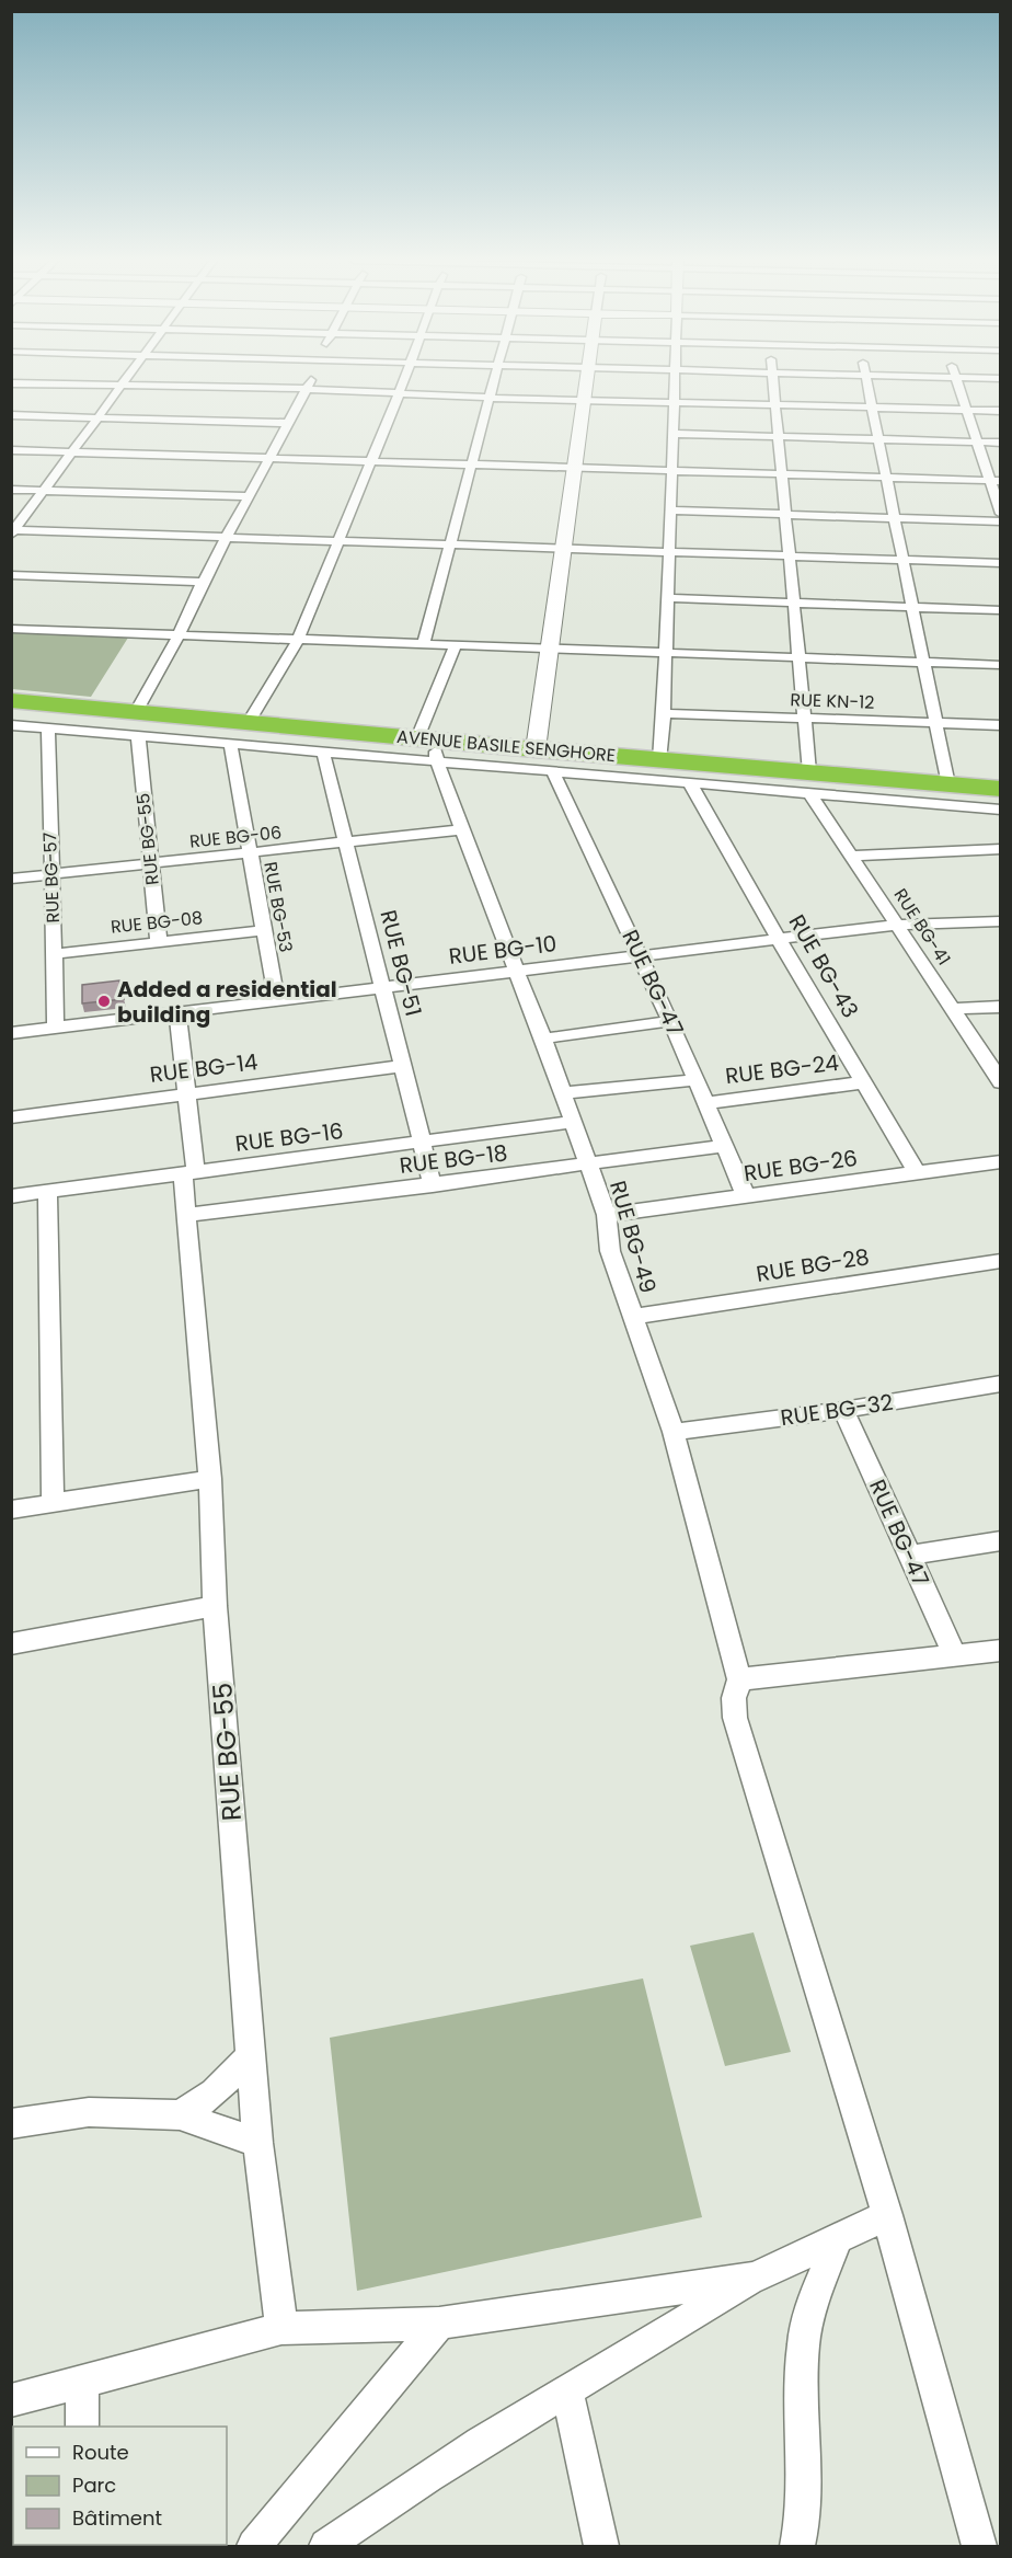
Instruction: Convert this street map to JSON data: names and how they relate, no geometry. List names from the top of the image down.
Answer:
{
  "streets": {
    "highway": ["AVENUE BASILE SENGHORE"],
    "street": [
      "RUE KN-12",
      "RUE BG-06",
      "RUE BG-55",
      "RUE BG-57",
      "RUE BG-53",
      "RUE BG-08",
      "RUE BG-41",
      "RUE BG-10",
      "RUE BG-51",
      "RUE BG-43",
      "RUE BG-47",
      "RUE BG-14",
      "RUE BG-24",
      "RUE BG-16",
      "RUE BG-18",
      "RUE BG-26",
      "RUE BG-49",
      "RUE BG-28",
      "RUE BG-32"
    ]
  },
  "crossings": [
    ["AVENUE BASILE SENGHORE", "RUE BG-55"],
    ["AVENUE BASILE SENGHORE", "RUE BG-41"],
    ["AVENUE BASILE SENGHORE", "RUE BG-49"],
    ["RUE BG-06", "RUE BG-55"],
    ["RUE BG-06", "RUE BG-57"],
    ["RUE BG-06", "RUE BG-53"],
    ["RUE BG-06", "RUE BG-51"],
    ["RUE BG-06", "RUE BG-49"],
    ["RUE BG-55", "RUE BG-08"],
    ["RUE BG-55", "RUE BG-10"],
    ["RUE BG-55", "RUE BG-14"],
    ["RUE BG-55", "RUE BG-16"],
    ["RUE BG-55", "RUE BG-18"],
    ["RUE BG-57", "RUE BG-08"],
    ["RUE BG-57", "RUE BG-10"],
    ["RUE BG-53", "RUE BG-08"],
    ["RUE BG-53", "RUE BG-10"],
    ["RUE BG-41", "RUE BG-10"],
    ["RUE BG-10", "RUE BG-51"],
    ["RUE BG-10", "RUE BG-43"],
    ["RUE BG-10", "RUE BG-47"],
    ["RUE BG-10", "RUE BG-49"],
    ["RUE BG-51", "RUE BG-14"],
    ["RUE BG-51", "RUE BG-16"],
    ["RUE BG-51", "RUE BG-18"],
    ["RUE BG-43", "RUE BG-24"],
    ["RUE BG-43", "RUE BG-26"],
    ["RUE BG-47", "RUE BG-24"],
    ["RUE BG-47", "RUE BG-18"],
    ["RUE BG-47", "RUE BG-26"],
    ["RUE BG-47", "RUE BG-32"],
    ["RUE BG-16", "RUE BG-49"],
    ["RUE BG-18", "RUE BG-49"],
    ["RUE BG-26", "RUE BG-49"],
    ["RUE BG-49", "RUE BG-28"],
    ["RUE BG-49", "RUE BG-32"]
  ],
  "places": ["Added a residential building"],
  "legend": ["Route", "Parc", "Bâtiment"]
}
